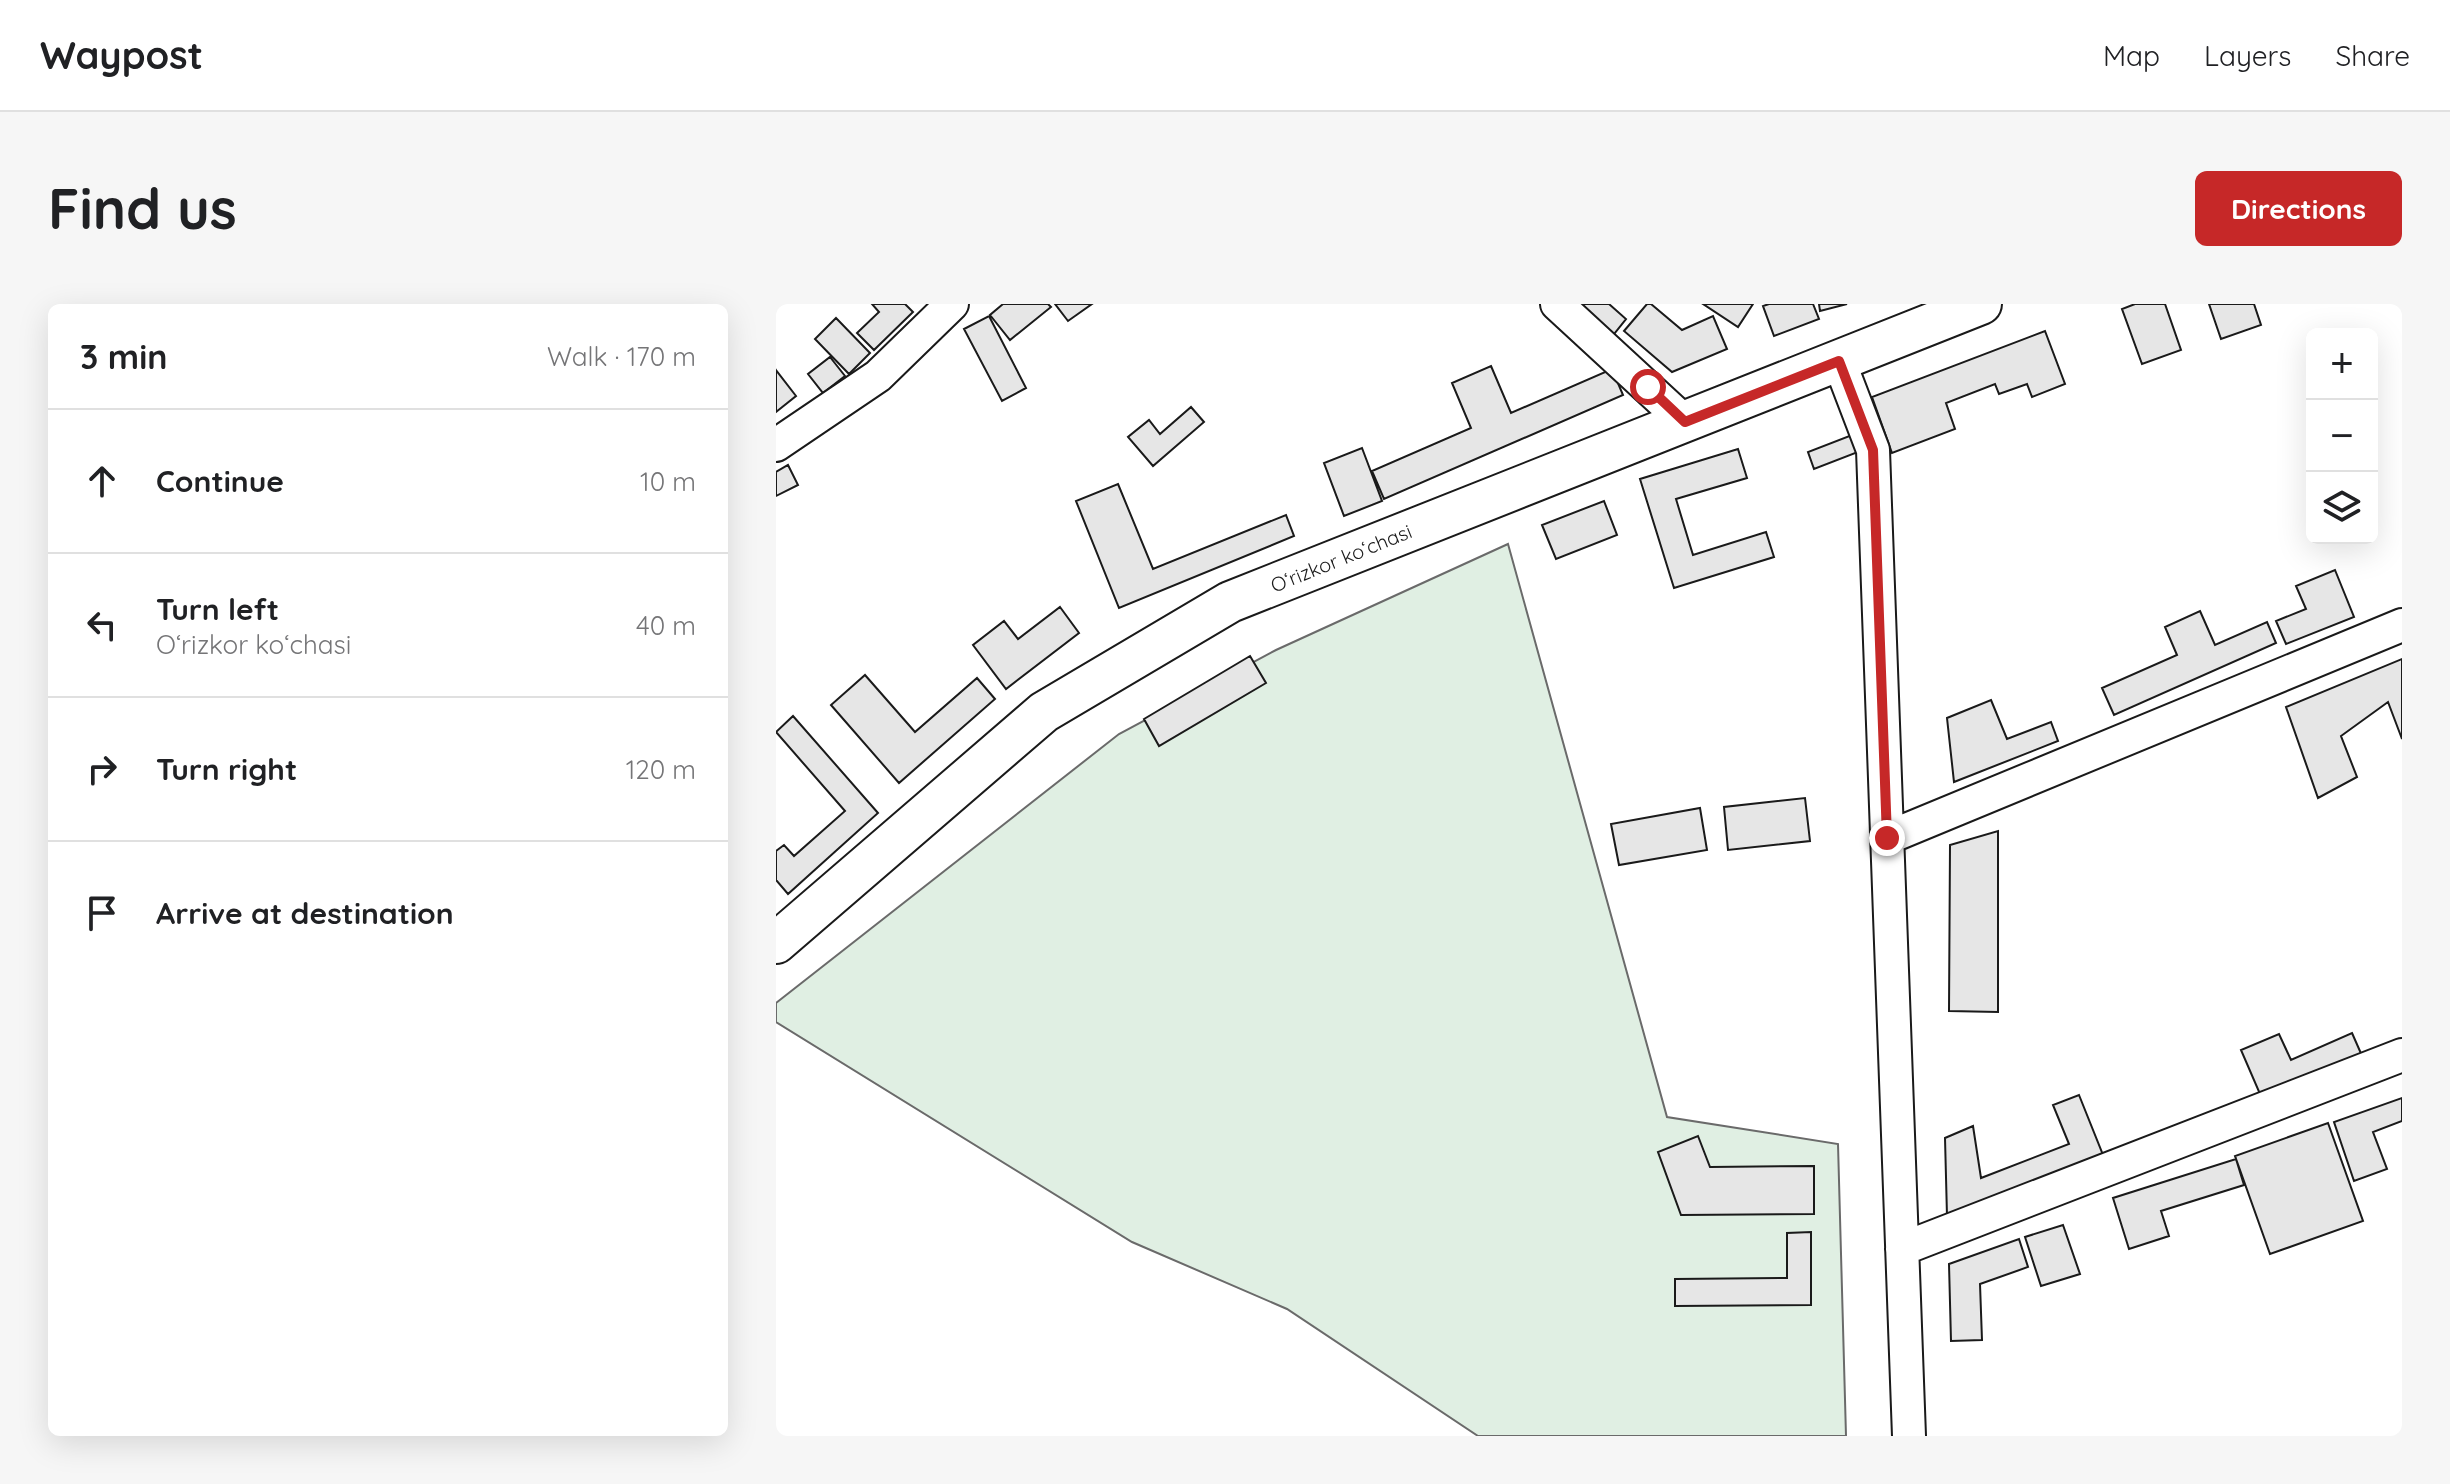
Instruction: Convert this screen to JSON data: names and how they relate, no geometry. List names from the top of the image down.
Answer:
{
  "streets": {
    "main road": ["Oʻrizkor koʻchasi"]
  },
  "page": {
    "header": "Waypost",
    "nav": ["Map", "Layers", "Share"],
    "buttons": "Directions",
    "title": "Find us",
    "heading": ["3 min", "Walk · 170 m"],
    "map_buttons": ["+", "−"],
    "list": [
      ["Continue", "10 m"],
      ["Turn left", "Oʻrizkor koʻchasi", "40 m"],
      ["Turn right", "120 m"],
      "Arrive at destination"
    ]
  }
}
